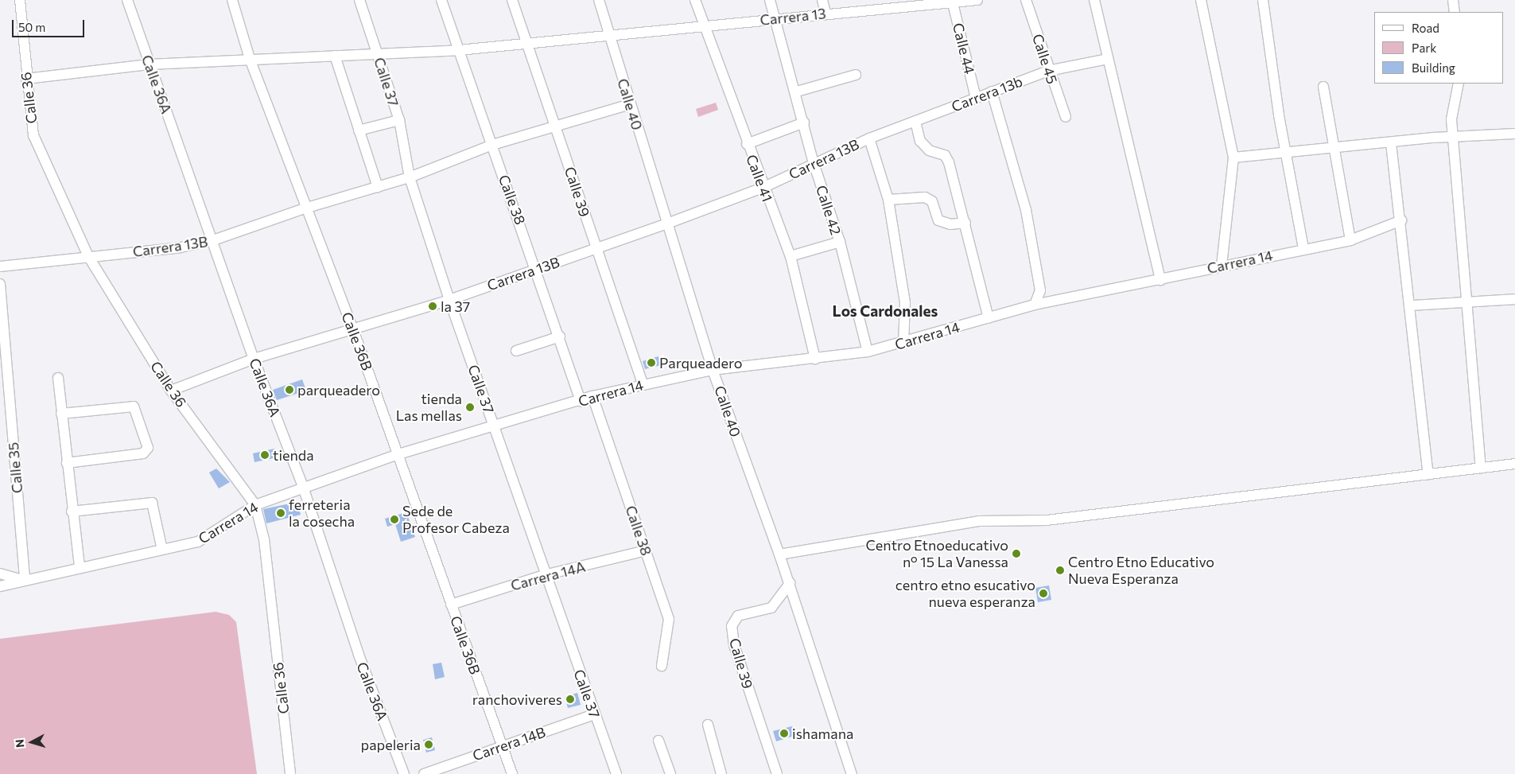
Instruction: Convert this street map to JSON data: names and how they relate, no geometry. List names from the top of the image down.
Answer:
{
  "streets": {
    "street": [
      "Carrera 13",
      "Calle 44",
      "Calle 45",
      "Calle 37",
      "Calle 36A",
      "Carrera 13b",
      "Calle 36",
      "Calle 40",
      "Carrera 13B",
      "Calle 41",
      "Calle 39",
      "Calle 38",
      "Calle 42",
      "Carrera 14",
      "Calle 36B",
      "Calle 35",
      "Carrera 14A",
      "Carrera 14B"
    ]
  },
  "crossings": [
    ["Carrera 13", "Calle 44"],
    ["Carrera 13", "Calle 37"],
    ["Carrera 13", "Calle 36A"],
    ["Carrera 13", "Calle 36"],
    ["Carrera 13", "Calle 40"],
    ["Carrera 13", "Calle 41"],
    ["Carrera 13", "Calle 39"],
    ["Carrera 13", "Calle 38"],
    ["Carrera 13", "Calle 42"],
    ["Carrera 13", "Calle 36B"],
    ["Calle 44", "Carrera 13b"],
    ["Calle 45", "Carrera 13b"],
    ["Calle 37", "Carrera 13B"],
    ["Calle 37", "Carrera 14"],
    ["Calle 37", "Carrera 14A"],
    ["Calle 37", "Carrera 14B"],
    ["Calle 36A", "Carrera 13B"],
    ["Calle 36A", "Carrera 14"],
    ["Carrera 13b", "Carrera 13B"],
    ["Calle 36", "Carrera 13B"],
    ["Calle 36", "Carrera 14"],
    ["Calle 40", "Carrera 13B"],
    ["Calle 40", "Calle 39"],
    ["Calle 40", "Carrera 14"],
    ["Carrera 13B", "Calle 41"],
    ["Carrera 13B", "Calle 39"],
    ["Carrera 13B", "Calle 38"],
    ["Carrera 13B", "Calle 42"],
    ["Carrera 13B", "Calle 36B"],
    ["Calle 41", "Carrera 14"],
    ["Calle 39", "Carrera 14"],
    ["Calle 38", "Carrera 14"],
    ["Calle 38", "Carrera 14A"],
    ["Calle 42", "Carrera 14"],
    ["Carrera 14", "Calle 36B"],
    ["Carrera 14", "Calle 35"],
    ["Calle 36B", "Carrera 14A"],
    ["Calle 36B", "Carrera 14B"]
  ],
  "districts": ["Los Cardonales"],
  "places": [
    "la 37",
    "Parqueadero",
    "parqueadero",
    "tienda Las mellas",
    "tienda",
    "ferreteria la cosecha",
    "Sede de Profesor Cabeza",
    "Centro Etnoeducativo n° 15 La Vanessa",
    "Centro Etno Educativo Nueva Esperanza",
    "centro etno esucativo nueva esperanza",
    "ranchoviveres",
    "ishamana",
    "papeleria"
  ],
  "legend": ["Road", "Park", "Building"],
  "scale_bar": "50 m",
  "north": "left"
}
